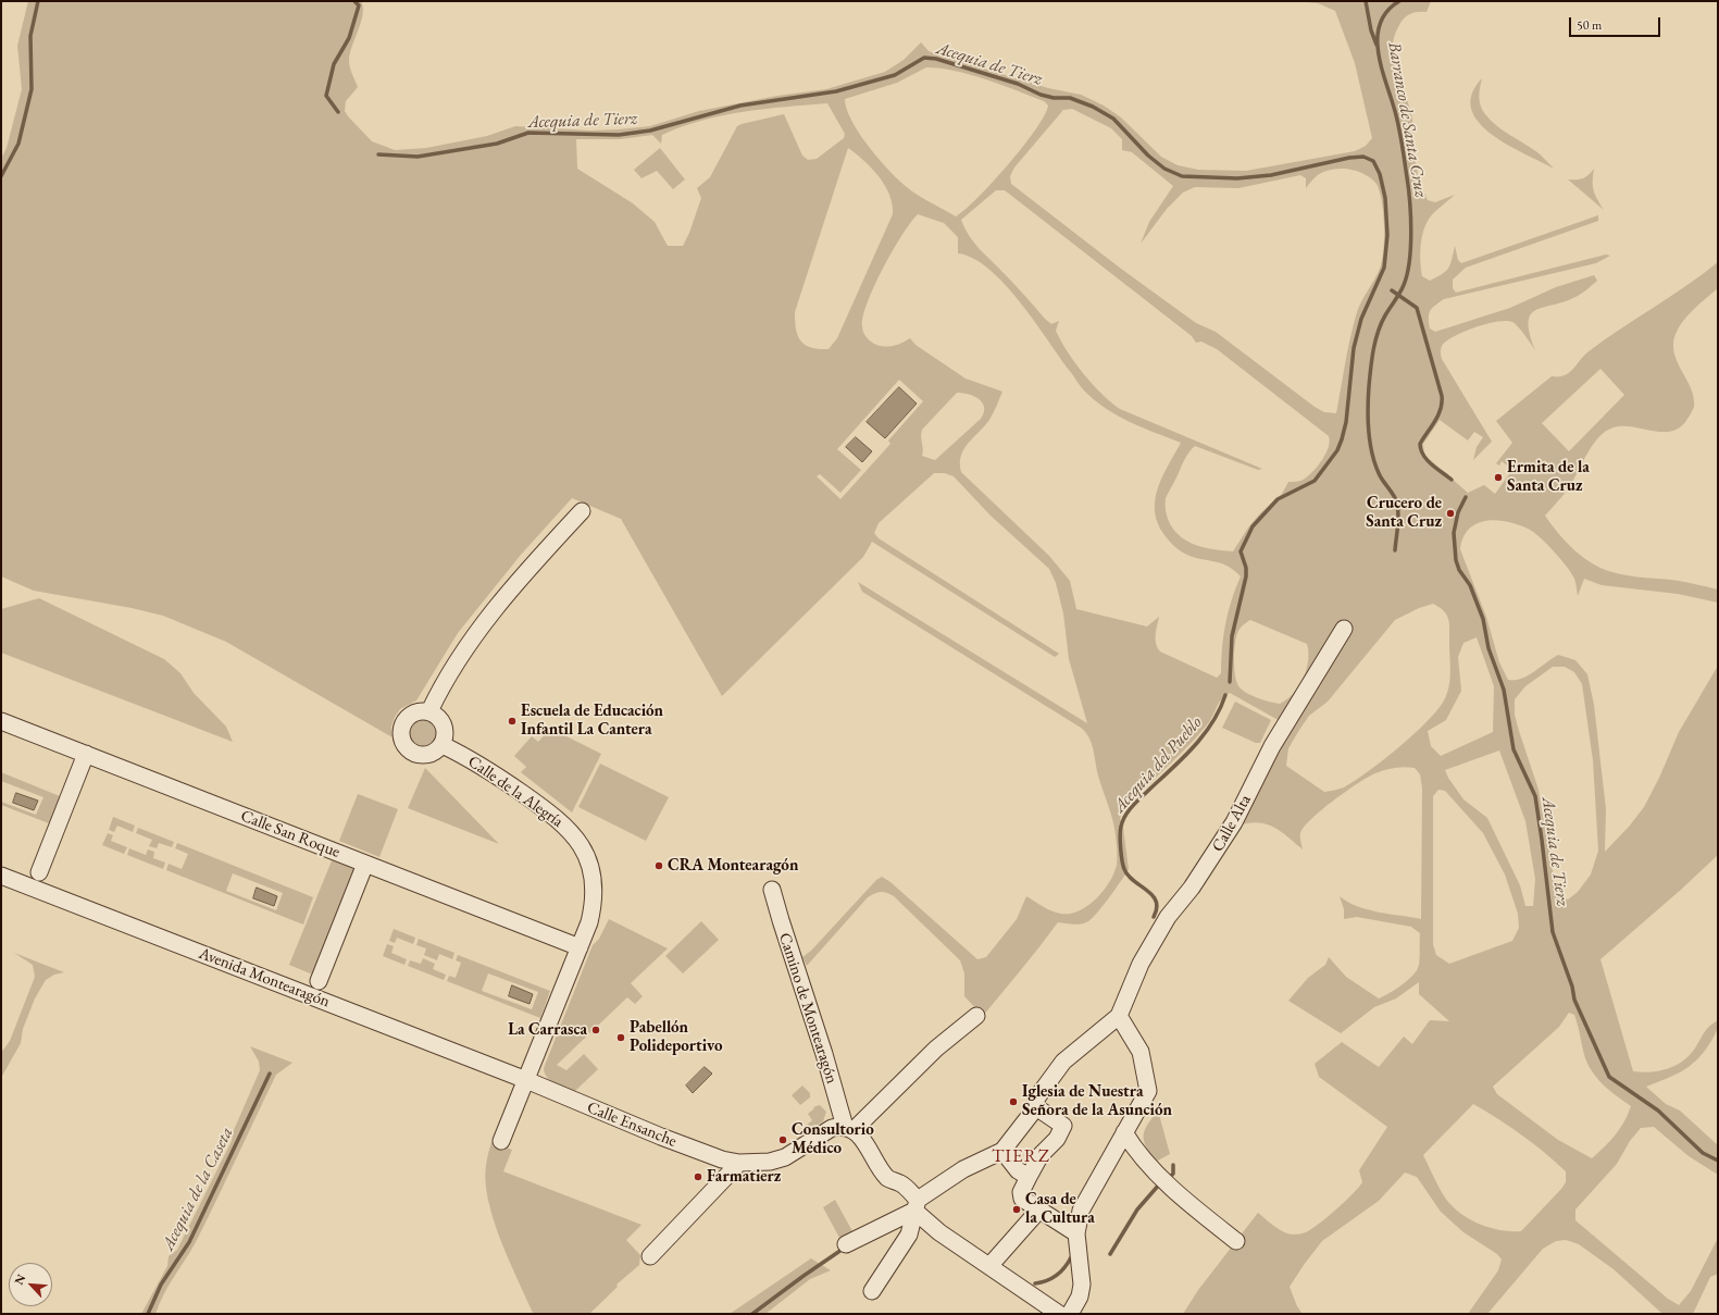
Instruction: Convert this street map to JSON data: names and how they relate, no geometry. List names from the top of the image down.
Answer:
{
  "streets": {
    "street": [
      "Calle de la Alegría",
      "Calle Alta",
      "Calle San Roque",
      "Avenida Montearagón",
      "Camino de Montearagón",
      "Calle Ensanche"
    ]
  },
  "crossings": [
    ["Calle de la Alegría", "Calle San Roque"],
    ["Calle de la Alegría", "Avenida Montearagón"],
    ["Calle de la Alegría", "Calle Ensanche"],
    ["Avenida Montearagón", "Calle Ensanche"],
    ["Camino de Montearagón", "Calle Ensanche"]
  ],
  "districts": ["TIERZ"],
  "water": [
    "Acequia de Tierz",
    "Barranco de Santa Cruz",
    "Acequia del Pueblo",
    "Acequia de la Caseta"
  ],
  "places": [
    "Ermita de la Santa Cruz",
    "Crucero de Santa Cruz",
    "Escuela de Educación Infantil La Cantera",
    "CRA Montearagón",
    "La Carrasca",
    "Pabellón Polideportivo",
    "Iglesia de Nuestra Señora de la Asunción",
    "Consultorio Médico",
    "Farmatierz",
    "Casa de la Cultura"
  ],
  "scale_bar": "50 m",
  "north": "top left"
}
